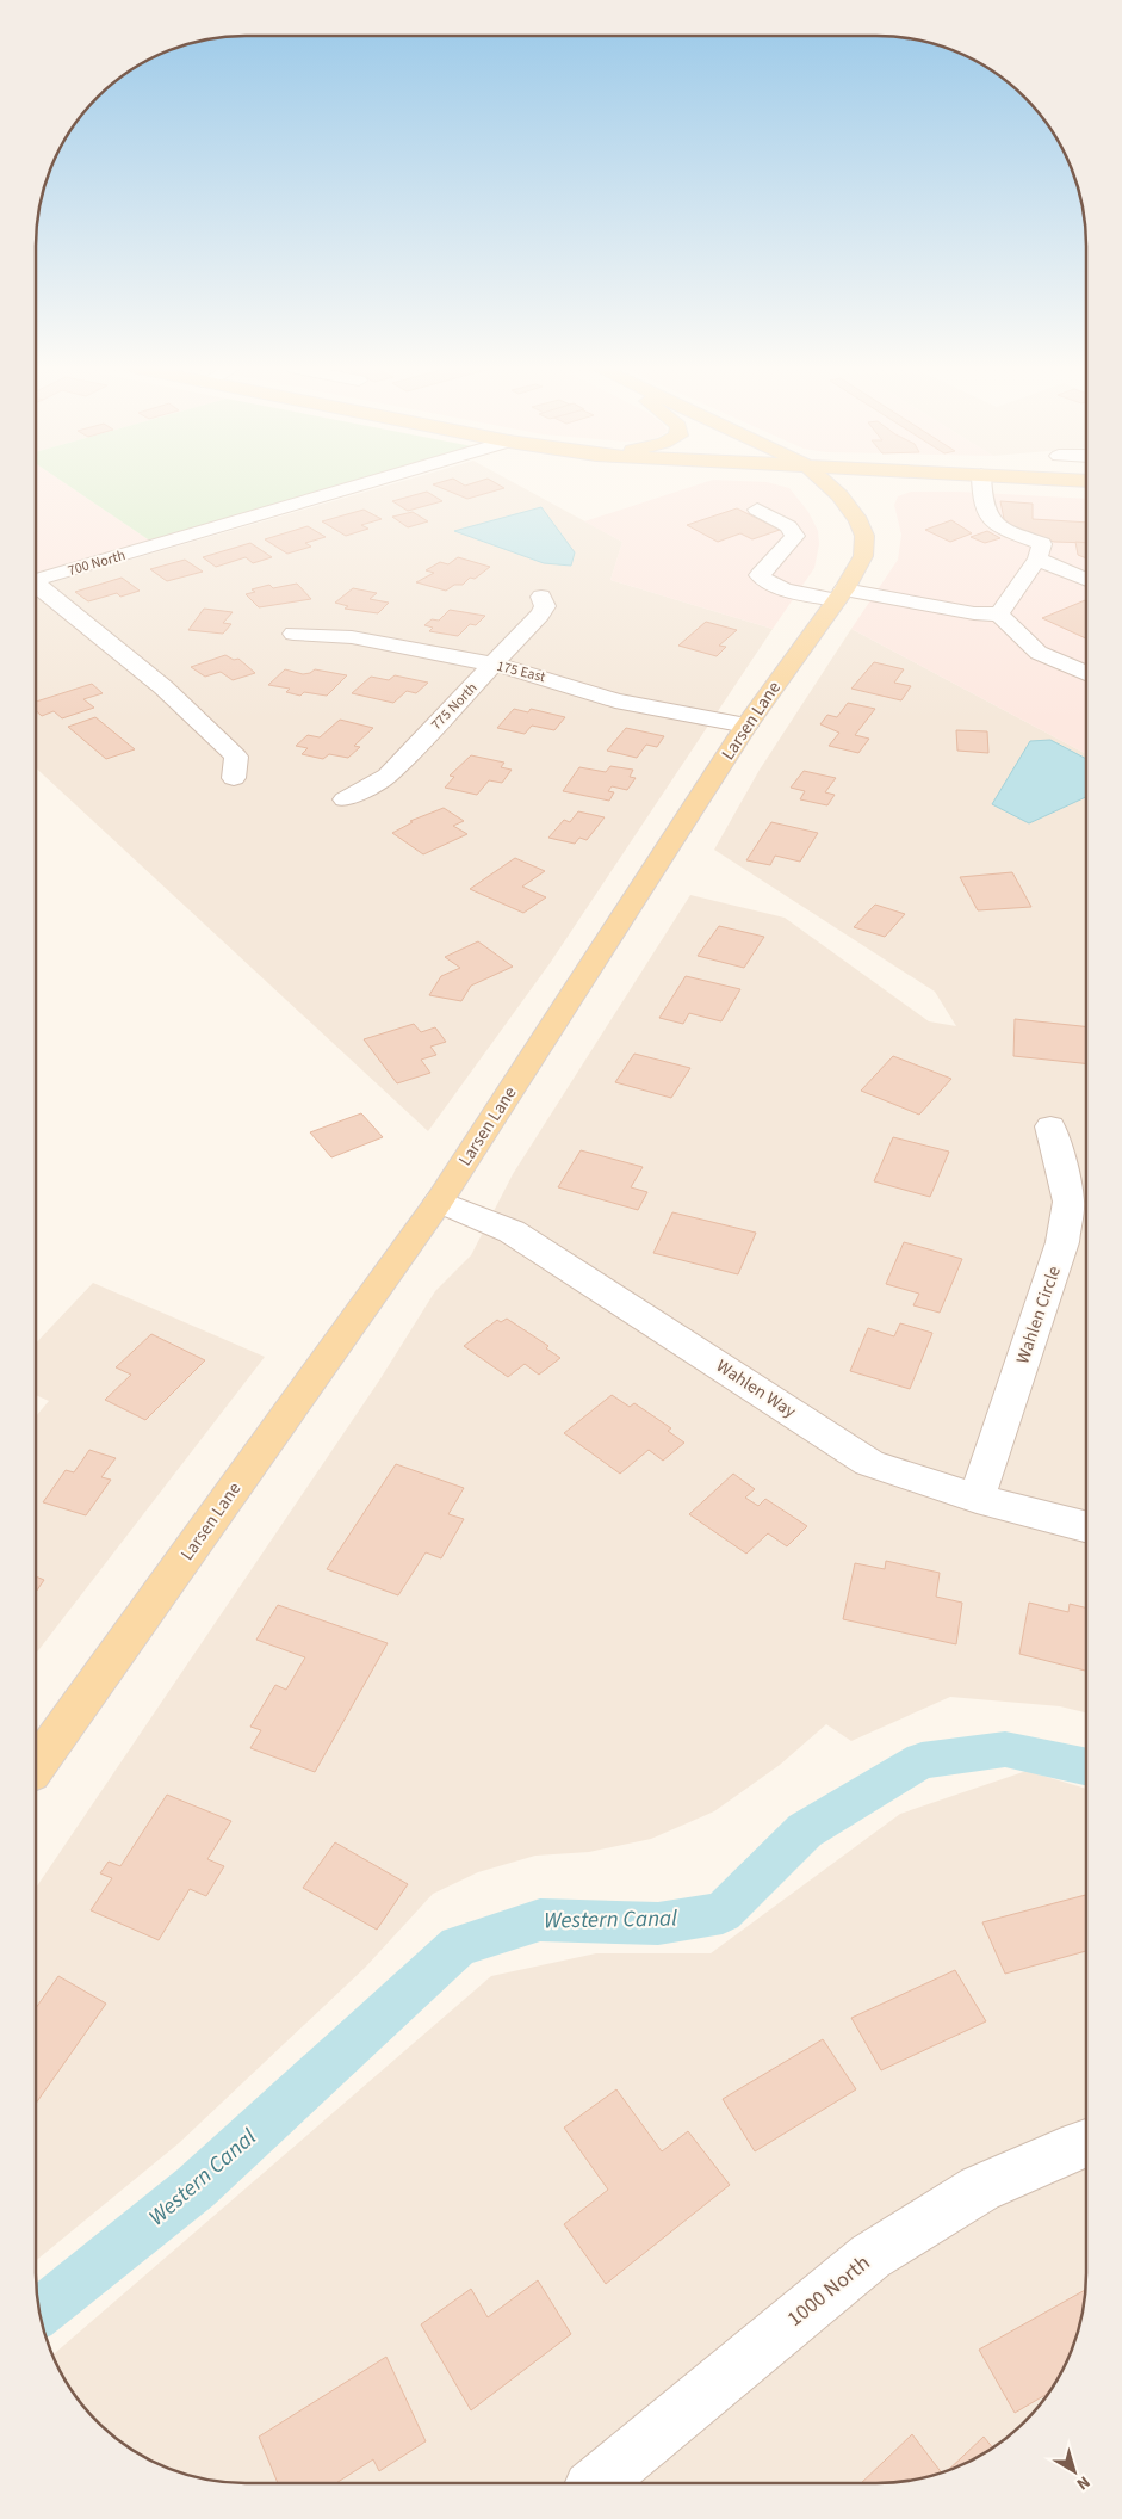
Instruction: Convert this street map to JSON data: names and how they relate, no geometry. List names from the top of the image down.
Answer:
{
  "streets": {
    "main road": ["Larsen Lane"],
    "street": [
      "700 North",
      "175 East",
      "775 North",
      "Wahlen Circle",
      "Wahlen Way",
      "1000 North"
    ]
  },
  "crossings": [
    ["175 East", "775 North"],
    ["175 East", "Larsen Lane"],
    ["Larsen Lane", "Wahlen Way"],
    ["Wahlen Circle", "Wahlen Way"]
  ],
  "water": ["Western Canal"],
  "north": "bottom right"
}
